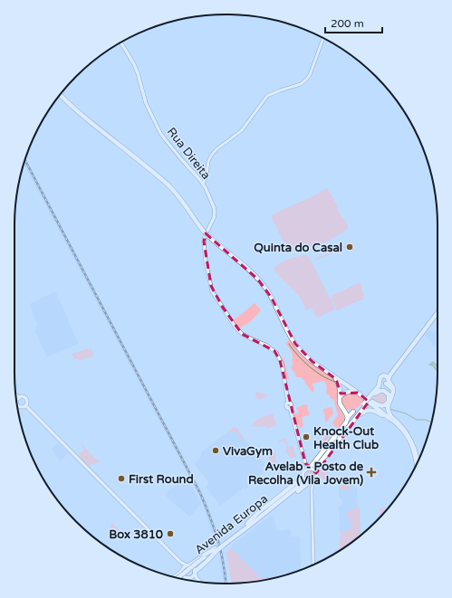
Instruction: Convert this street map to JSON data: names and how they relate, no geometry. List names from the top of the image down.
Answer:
{
  "streets": {
    "main road": ["Rua Direita", "Avenida Europa"]
  },
  "places": {
    "other": [
      "Quinta do Casal",
      "Knock-Out Health Club",
      "VivaGym",
      "First Round",
      "Box 3810"
    ],
    "health": ["Avelab - Posto de Recolha (Vila Jovem)"]
  },
  "scale_bar": "200 m"
}
